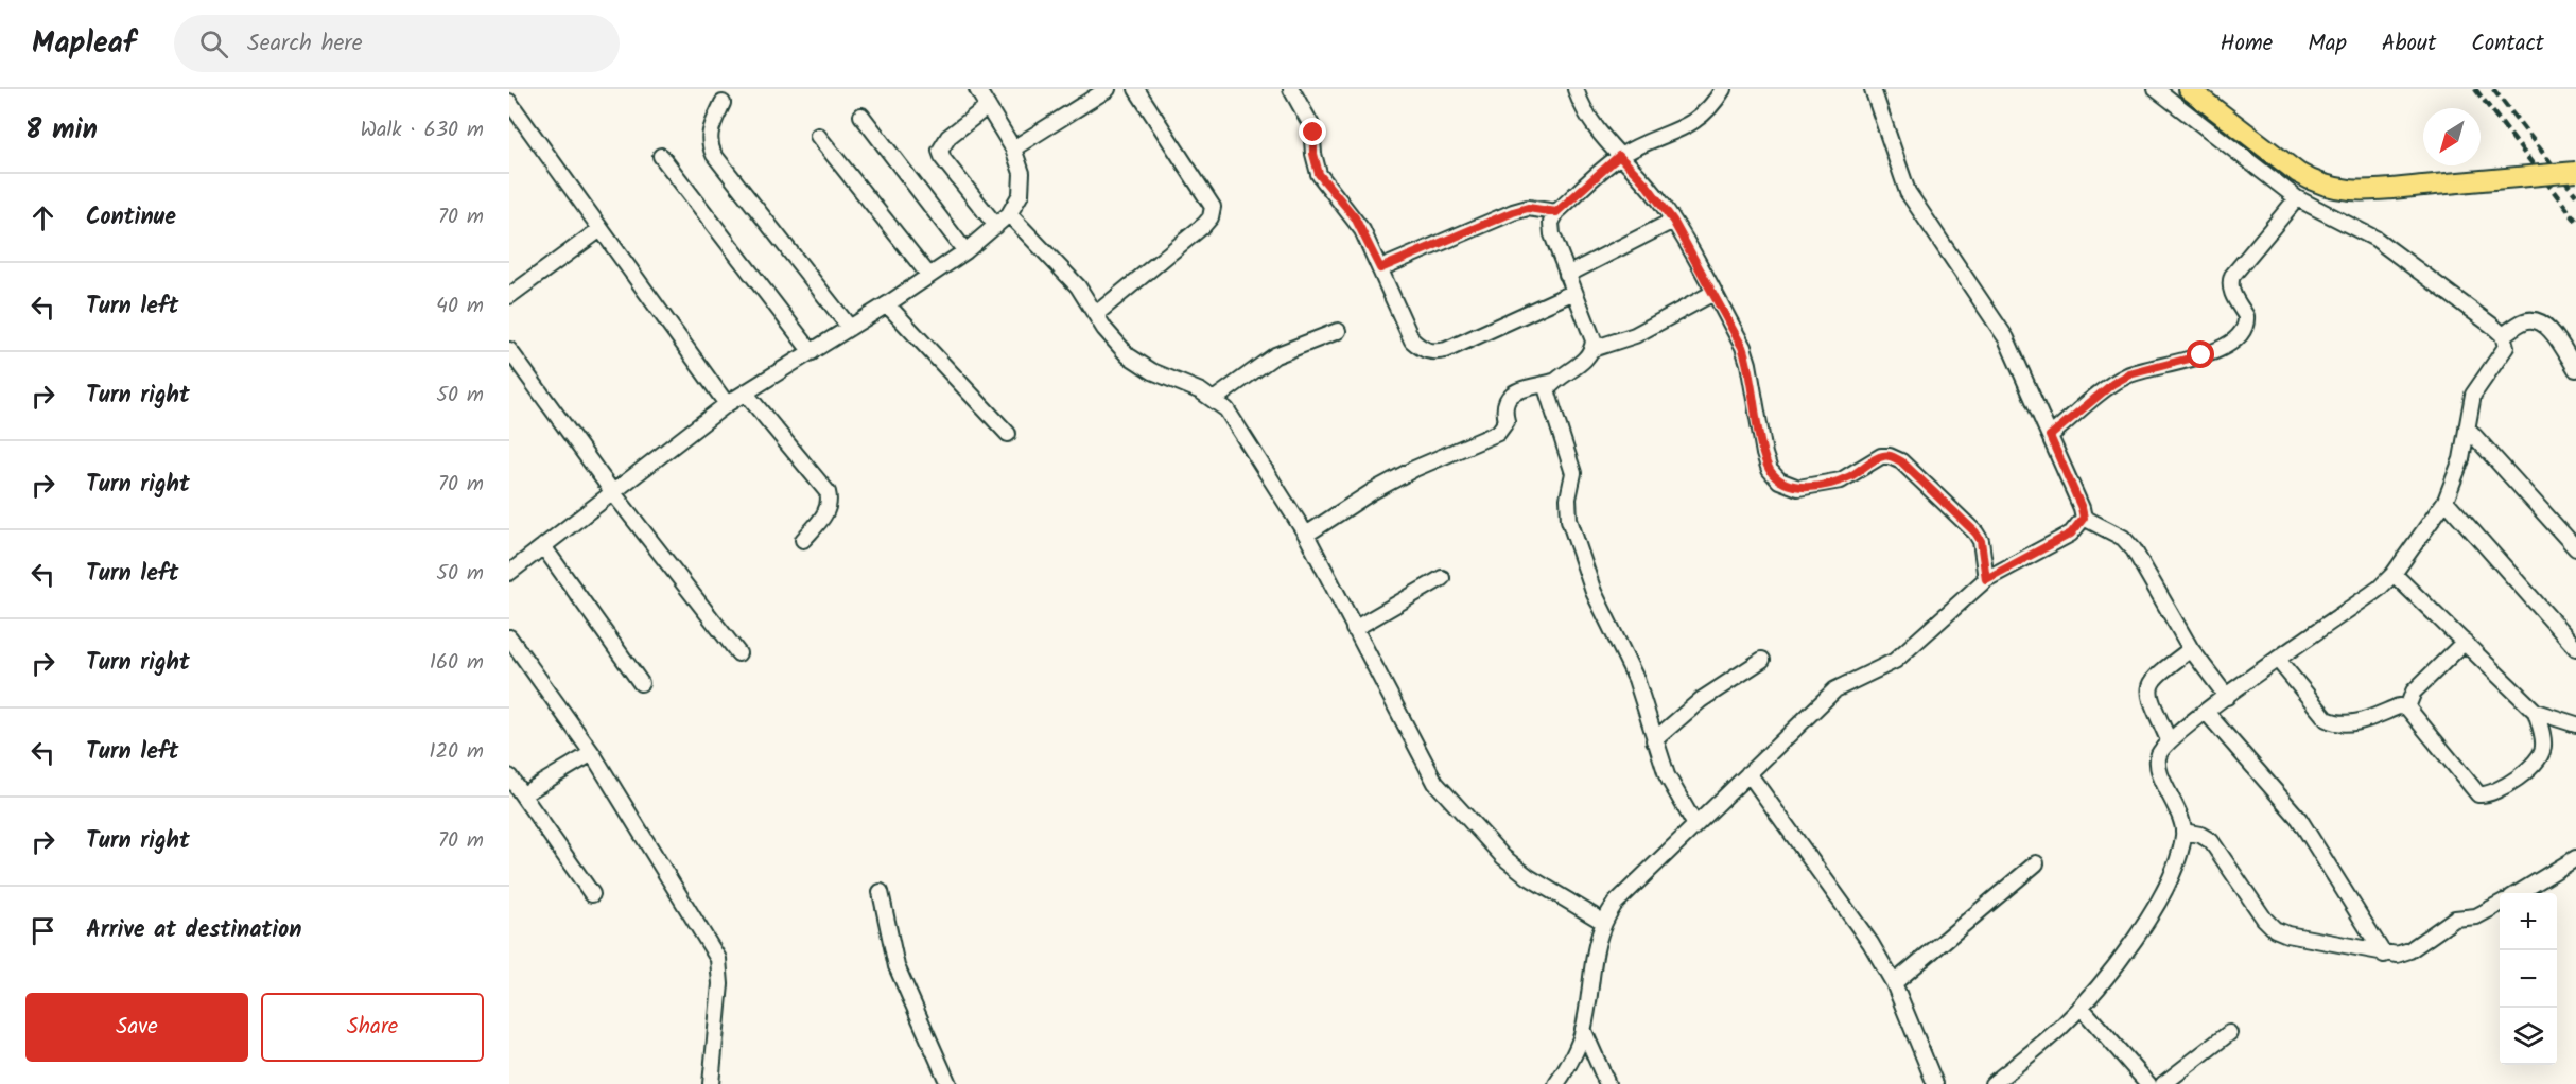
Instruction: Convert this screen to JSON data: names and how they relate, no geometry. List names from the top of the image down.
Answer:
{
  "north": "bottom left",
  "page": {
    "header": "Mapleaf",
    "search": "Search here",
    "nav": [
      "Home",
      "Map",
      "About",
      "Contact"
    ],
    "heading": ["8 min", "Walk · 630 m"],
    "list": [
      ["Continue", "70 m"],
      ["Turn left", "40 m"],
      ["Turn right", "50 m"],
      ["Turn right", "70 m"],
      ["Turn left", "50 m"],
      ["Turn right", "160 m"],
      ["Turn left", "120 m"],
      ["Turn right", "70 m"],
      "Arrive at destination"
    ],
    "map_buttons": ["+", "−"],
    "buttons": ["Save", "Share"]
  }
}
